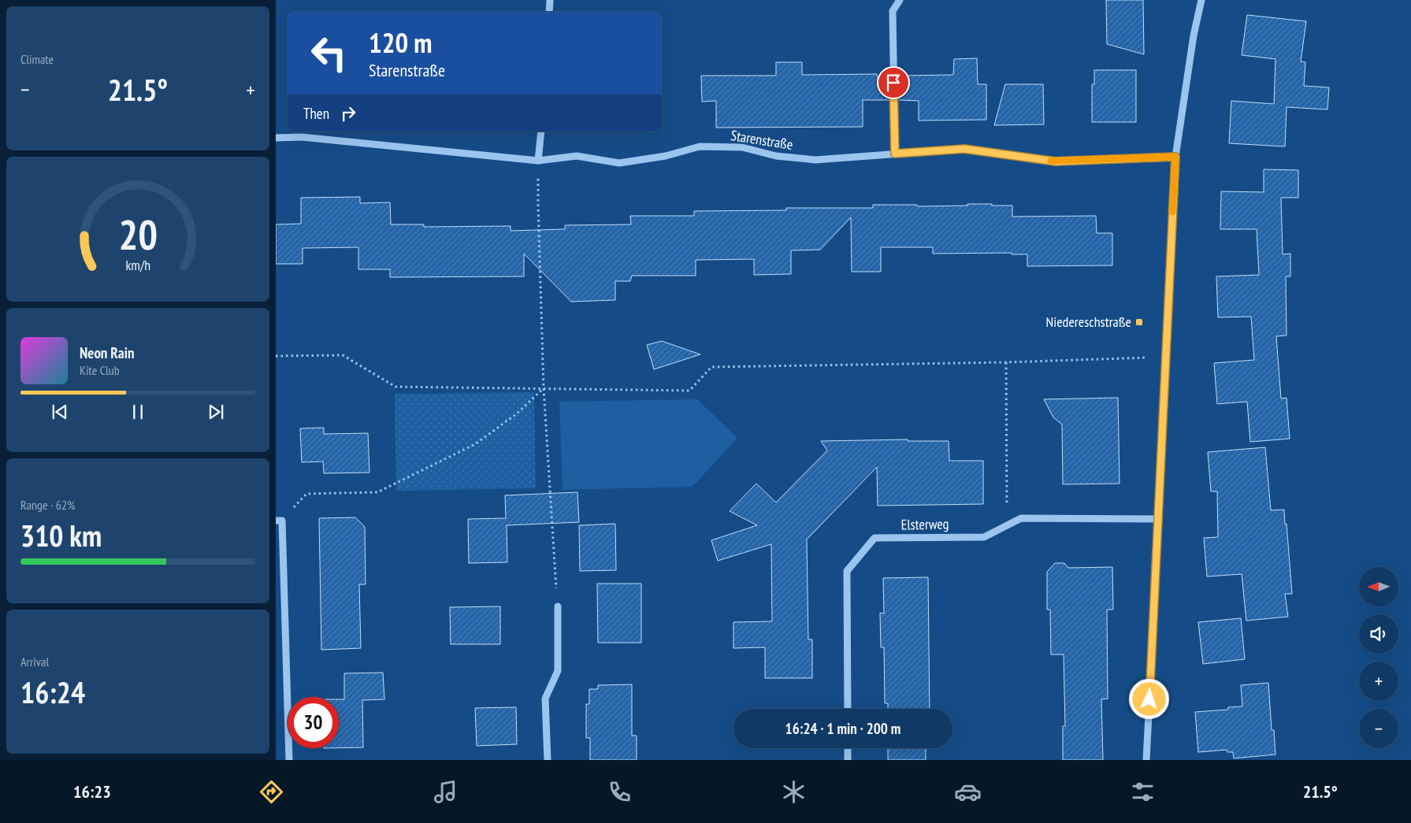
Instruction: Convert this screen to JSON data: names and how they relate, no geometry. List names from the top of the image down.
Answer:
{
  "streets": {
    "street": ["Starenstraße", "Elsterweg"]
  },
  "places": {
    "transit": ["Niedereschstraße"]
  },
  "north": "left",
  "page": {
    "tile": [
      "Climate",
      ["Range · 62%", "310 km"],
      ["Arrival", "16:24"]
    ],
    "turn": ["120 m", "Starenstraße"],
    "heat": ["−", "21.5°", "+"],
    "then": "Then",
    "song": ["Neon Rain", "Kite Club"],
    "map_buttons": ["+", "−"],
    "limit": "30",
    "trip": "16:24 · 1 min · 200 m",
    "tabs": ["16:23", "21.5°"],
    "gauge": ["20", "km/h"]
  }
}
